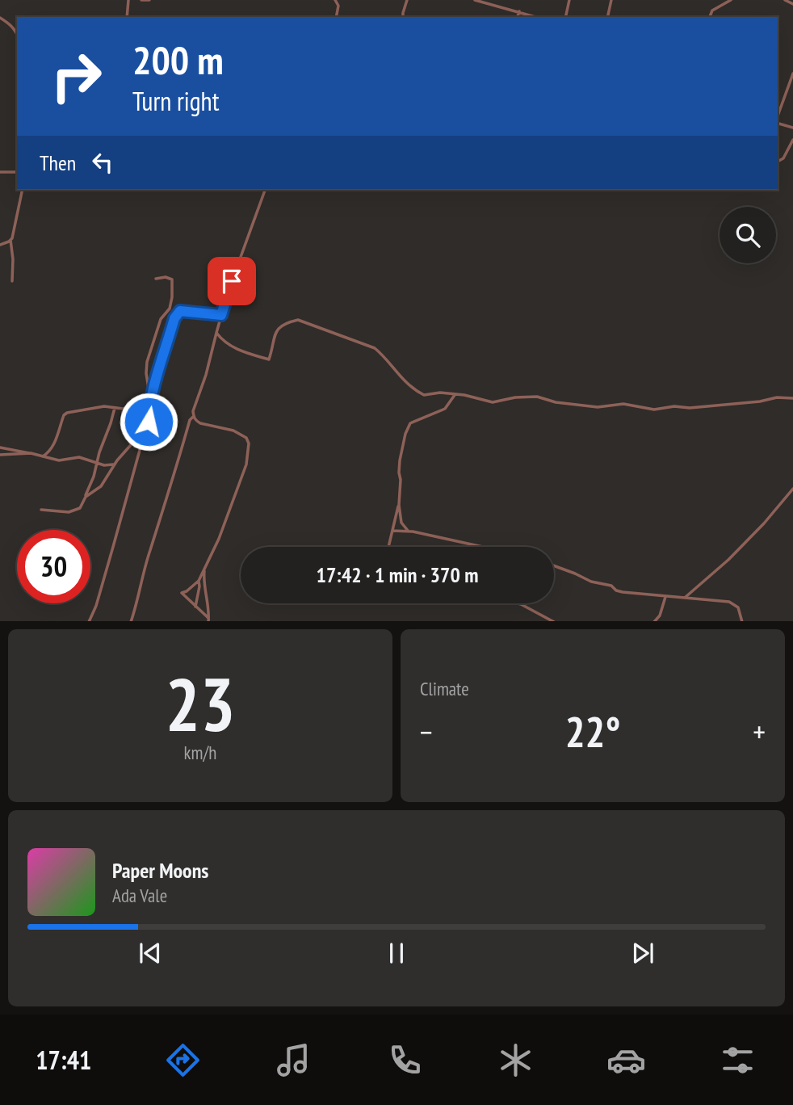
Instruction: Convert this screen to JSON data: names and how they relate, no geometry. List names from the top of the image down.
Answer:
{
  "page": {
    "turn": ["200 m", "Turn right"],
    "then": "Then",
    "limit": "30",
    "trip": "17:42 · 1 min · 370 m",
    "tile": [
      ["23", "km/h"],
      "Climate"
    ],
    "heat": ["−", "22°", "+"],
    "song": ["Paper Moons", "Ada Vale"],
    "tabs": "17:41"
  }
}
